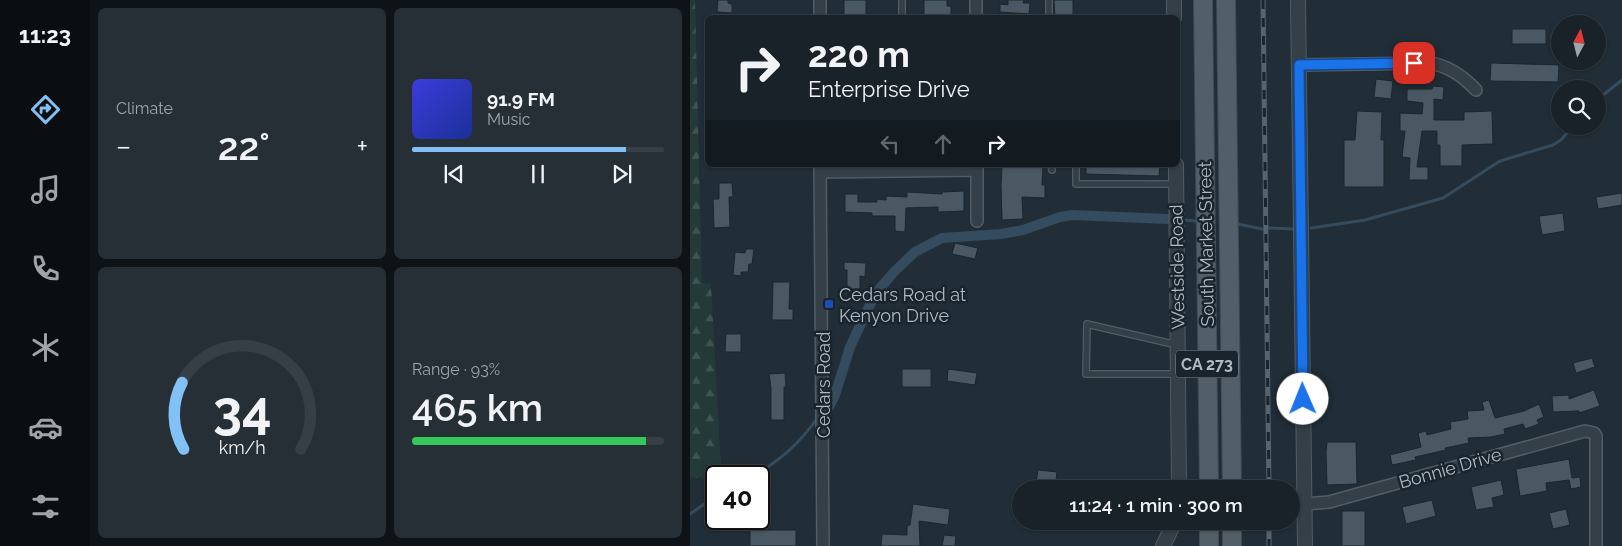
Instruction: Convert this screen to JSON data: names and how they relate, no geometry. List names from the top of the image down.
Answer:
{
  "streets": {
    "main road": ["South Market Street", "CA 273"],
    "street": ["Westside Road", "Cedars Road", "Bonnie Drive"]
  },
  "places": {
    "transit": ["Cedars Road at Kenyon Drive"]
  },
  "north": "top",
  "page": {
    "tabs": "11:23",
    "tile": [
      "Climate",
      ["Range · 93%", "465 km"]
    ],
    "turn": ["220 m", "Enterprise Drive"],
    "song": ["91.9 FM", "Music"],
    "heat": ["−", "22°", "+"],
    "limit": "40",
    "trip": "11:24 · 1 min · 300 m",
    "gauge": ["34", "km/h"]
  }
}
